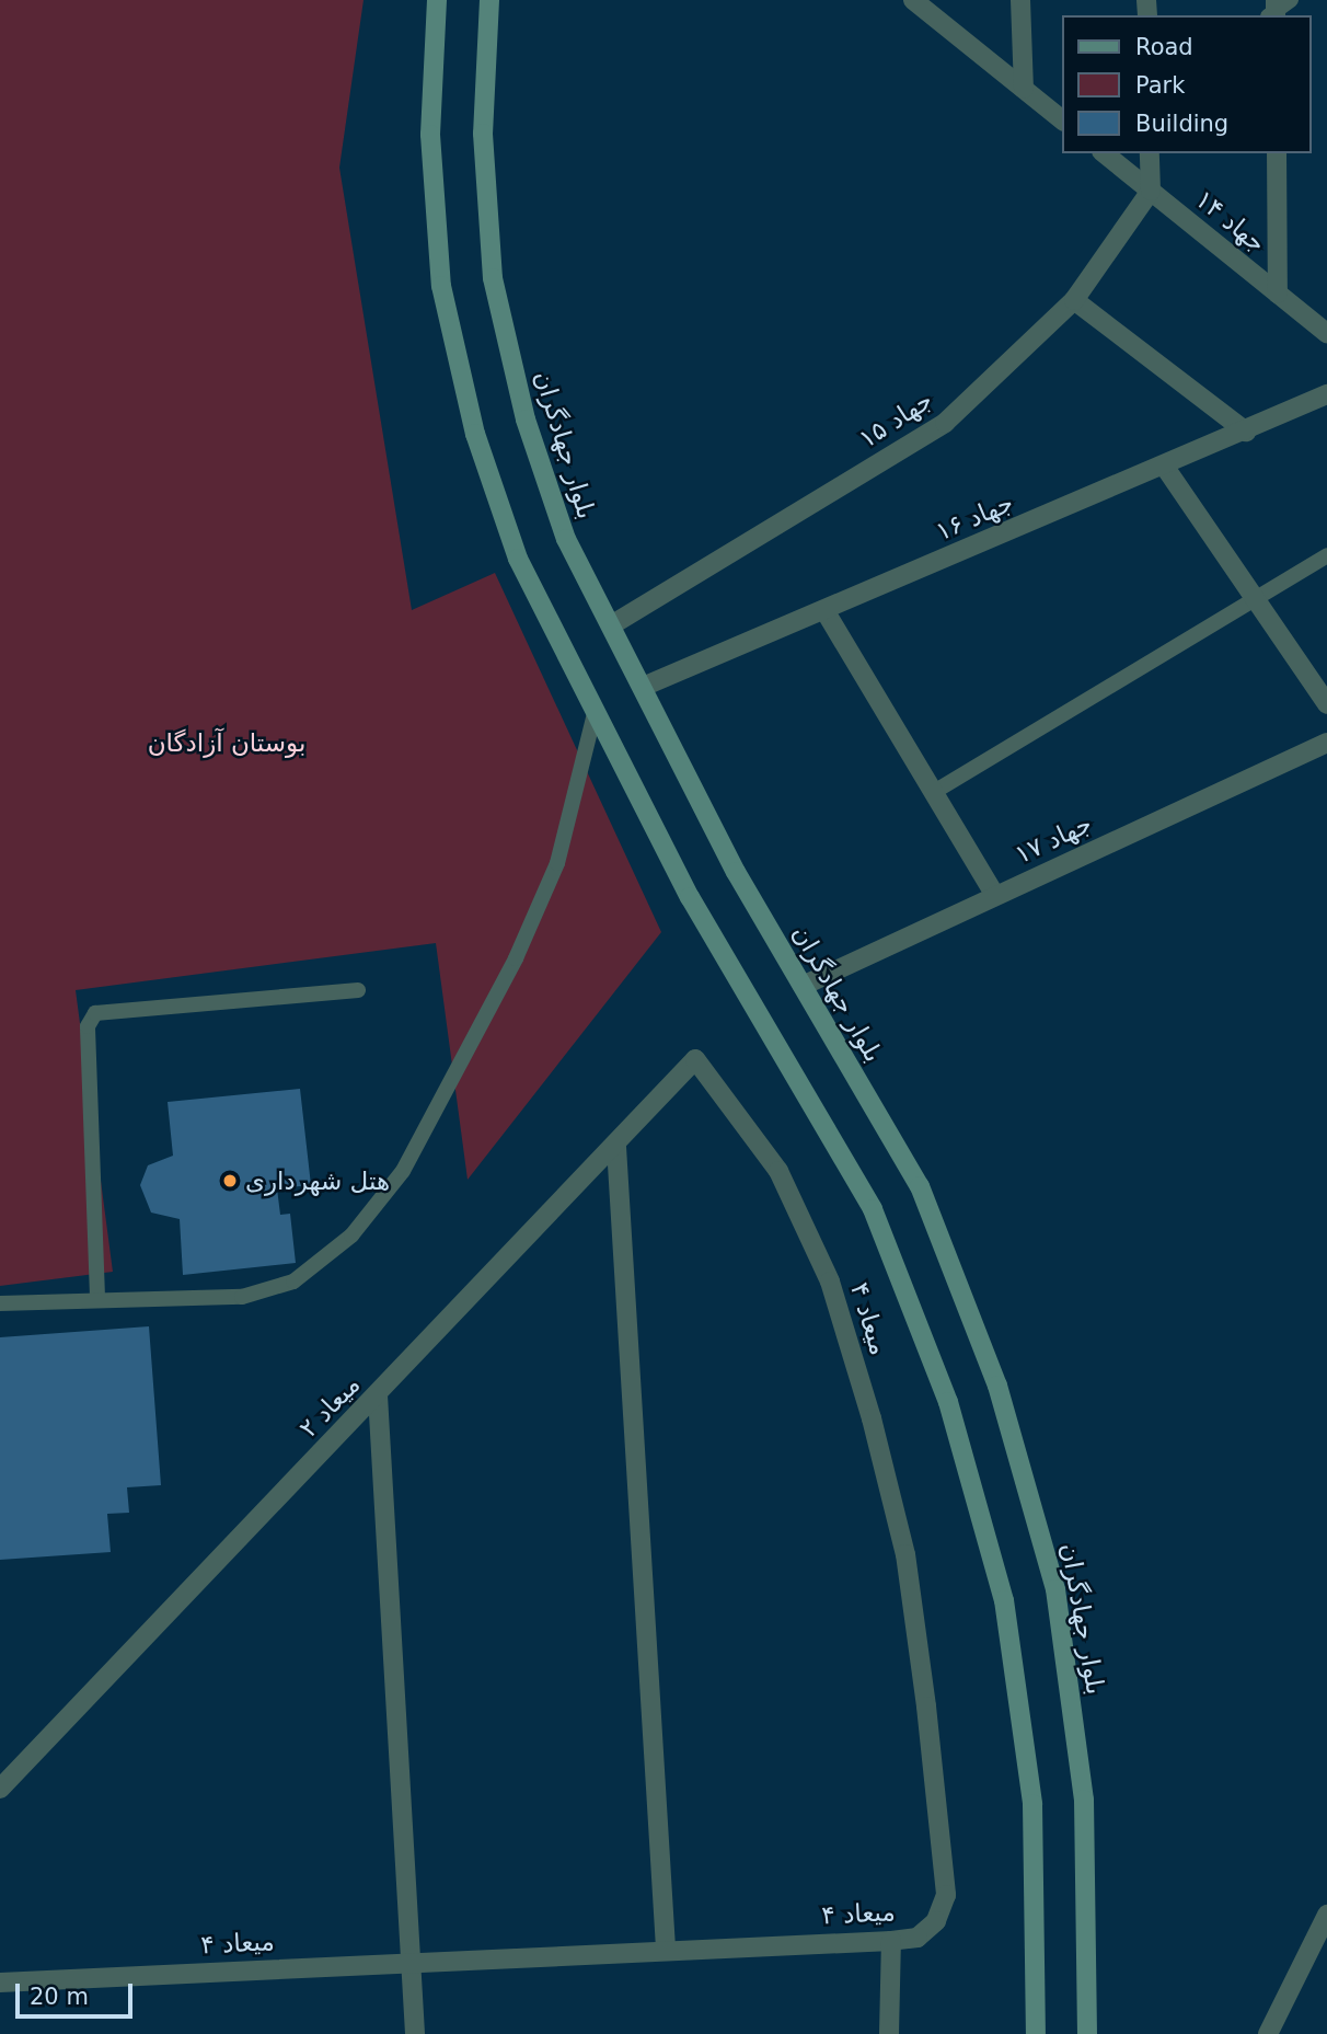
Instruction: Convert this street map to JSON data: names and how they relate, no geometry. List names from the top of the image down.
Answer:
{
  "streets": {
    "main road": ["بلوار جهادگران"],
    "street": [
      "جهاد ۱۴",
      "جهاد ۱۵",
      "جهاد ۱۶",
      "جهاد ۱۷",
      "میعاد ۴",
      "میعاد ۲"
    ]
  },
  "crossings": [
    ["جهاد ۱۴", "جهاد ۱۵"],
    ["جهاد ۱۵", "بلوار جهادگران"],
    ["بلوار جهادگران", "جهاد ۱۶"],
    ["بلوار جهادگران", "جهاد ۱۷"],
    ["میعاد ۴", "میعاد ۲"]
  ],
  "parks": ["بوستان آزادگان"],
  "places": ["هتل شهرداری"],
  "legend": ["Road", "Park", "Building"],
  "scale_bar": "20 m"
}
